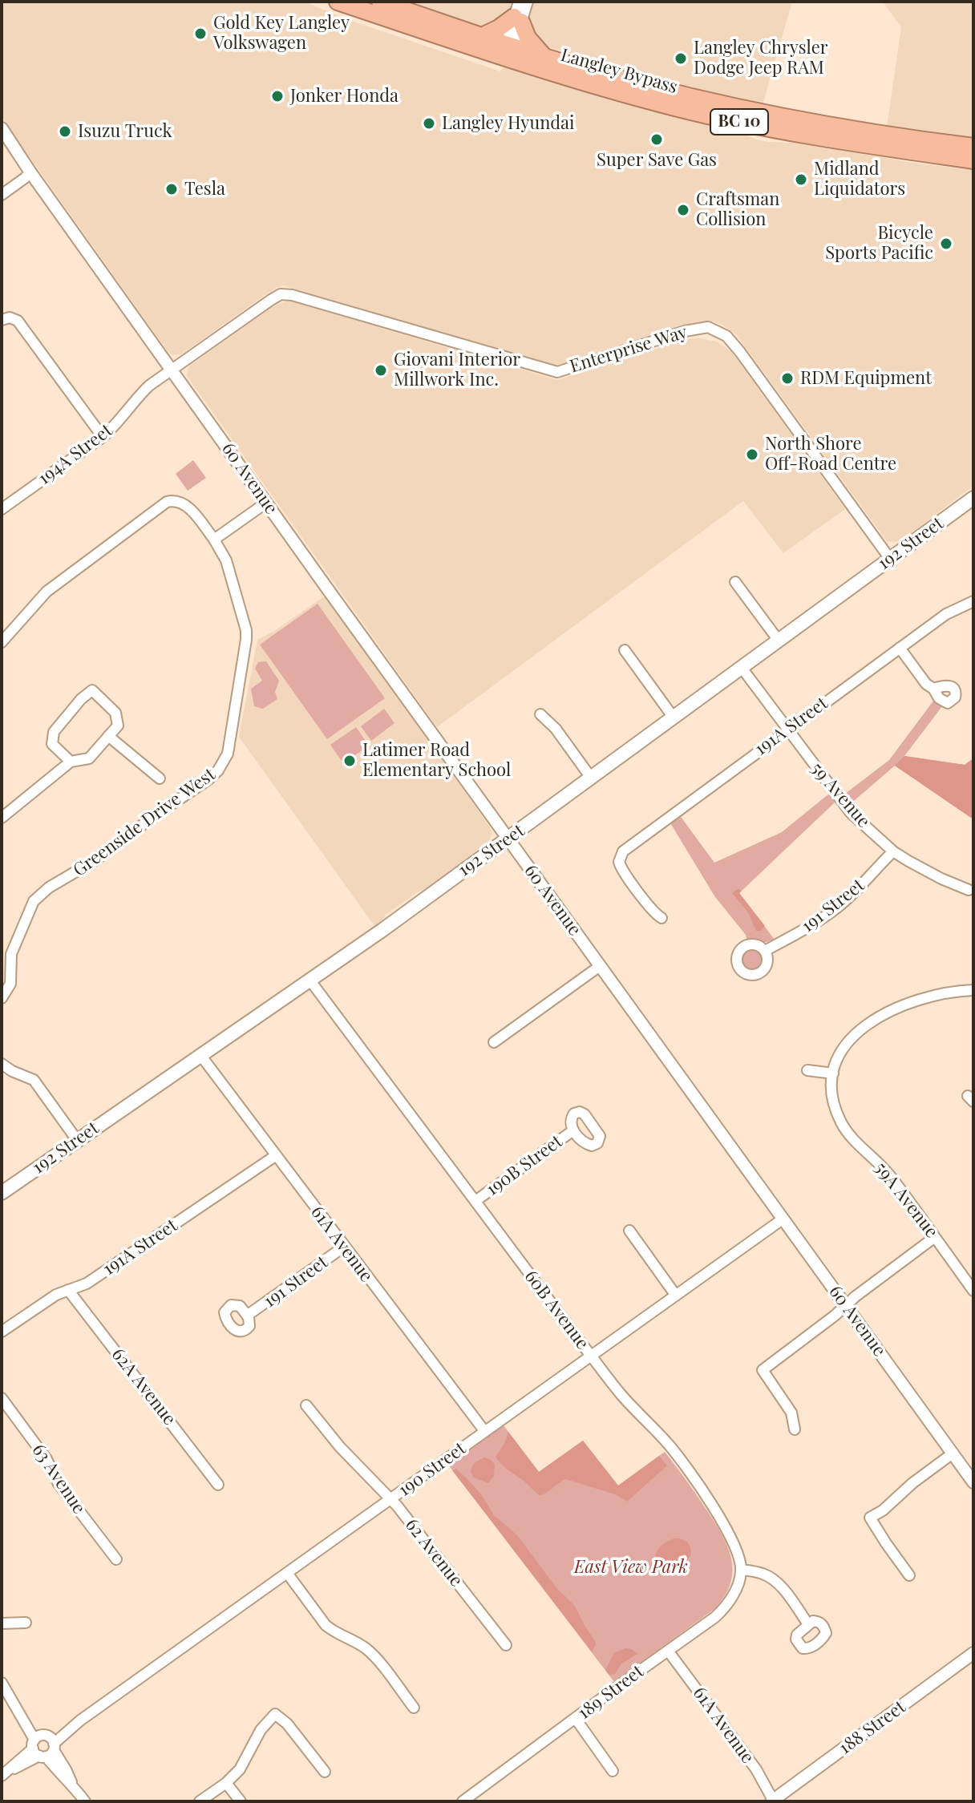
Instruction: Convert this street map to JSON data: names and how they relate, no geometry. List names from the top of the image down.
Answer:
{
  "streets": {
    "highway": ["Langley Bypass", "BC 10"],
    "main road": ["192 Street"],
    "street": [
      "Enterprise Way",
      "194A Street",
      "60 Avenue",
      "191A Street",
      "59 Avenue",
      "Greenside Drive West",
      "191 Street",
      "190B Street",
      "59A Avenue",
      "61A Avenue",
      "60B Avenue",
      "62A Avenue",
      "190 Street",
      "63 Avenue",
      "62 Avenue",
      "189 Street",
      "188 Street"
    ]
  },
  "crossings": [
    ["Enterprise Way", "194A Street"],
    ["Enterprise Way", "60 Avenue"],
    ["Enterprise Way", "192 Street"],
    ["194A Street", "60 Avenue"],
    ["60 Avenue", "192 Street"],
    ["60 Avenue", "190 Street"],
    ["192 Street", "59 Avenue"],
    ["192 Street", "61A Avenue"],
    ["192 Street", "60B Avenue"],
    ["191A Street", "59 Avenue"],
    ["191A Street", "61A Avenue"],
    ["191A Street", "62A Avenue"],
    ["59 Avenue", "191 Street"],
    ["191 Street", "61A Avenue"],
    ["190B Street", "60B Avenue"],
    ["61A Avenue", "190 Street"],
    ["61A Avenue", "189 Street"],
    ["61A Avenue", "188 Street"],
    ["60B Avenue", "190 Street"],
    ["60B Avenue", "189 Street"],
    ["190 Street", "62 Avenue"]
  ],
  "parks": ["East View Park"],
  "places": [
    "Gold Key Langley Volkswagen",
    "Langley Chrysler Dodge Jeep RAM",
    "Jonker Honda",
    "Langley Hyundai",
    "Isuzu Truck",
    "Super Save Gas",
    "Midland Liquidators",
    "Tesla",
    "Craftsman Collision",
    "Bicycle Sports Pacific",
    "Giovani Interior Millwork Inc.",
    "RDM Equipment",
    "North Shore Off-Road Centre",
    "Latimer Road Elementary School"
  ]
}
